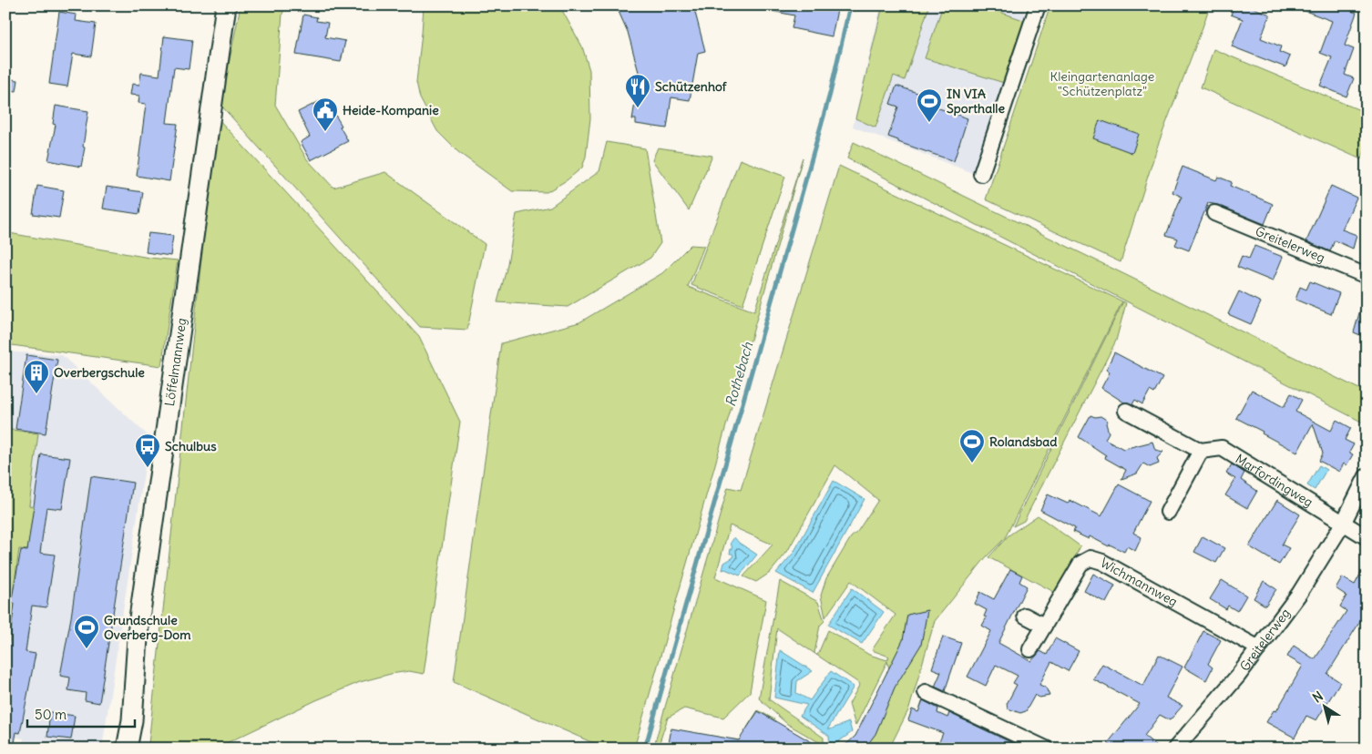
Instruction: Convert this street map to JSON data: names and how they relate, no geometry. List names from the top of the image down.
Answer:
{
  "streets": {
    "street": [
      "Greitelerweg",
      "Löffelmannweg",
      "Marfordingweg",
      "Wichmannweg"
    ]
  },
  "crossings": [
    ["Greitelerweg", "Marfordingweg"],
    ["Greitelerweg", "Wichmannweg"]
  ],
  "water": ["Rothebach"],
  "parks": ["Kleingartenanlage \"Schützenplatz\""],
  "places": {
    "restaurant": ["Schützenhof"],
    "sports": ["IN VIA Sporthalle", "Rolandsbad", "Grundschule Overberg-Dom"],
    "public building": ["Heide-Kompanie"],
    "building": ["Overbergschule"],
    "bus stop": ["Schulbus"]
  },
  "scale_bar": "50 m",
  "north": "top left"
}
